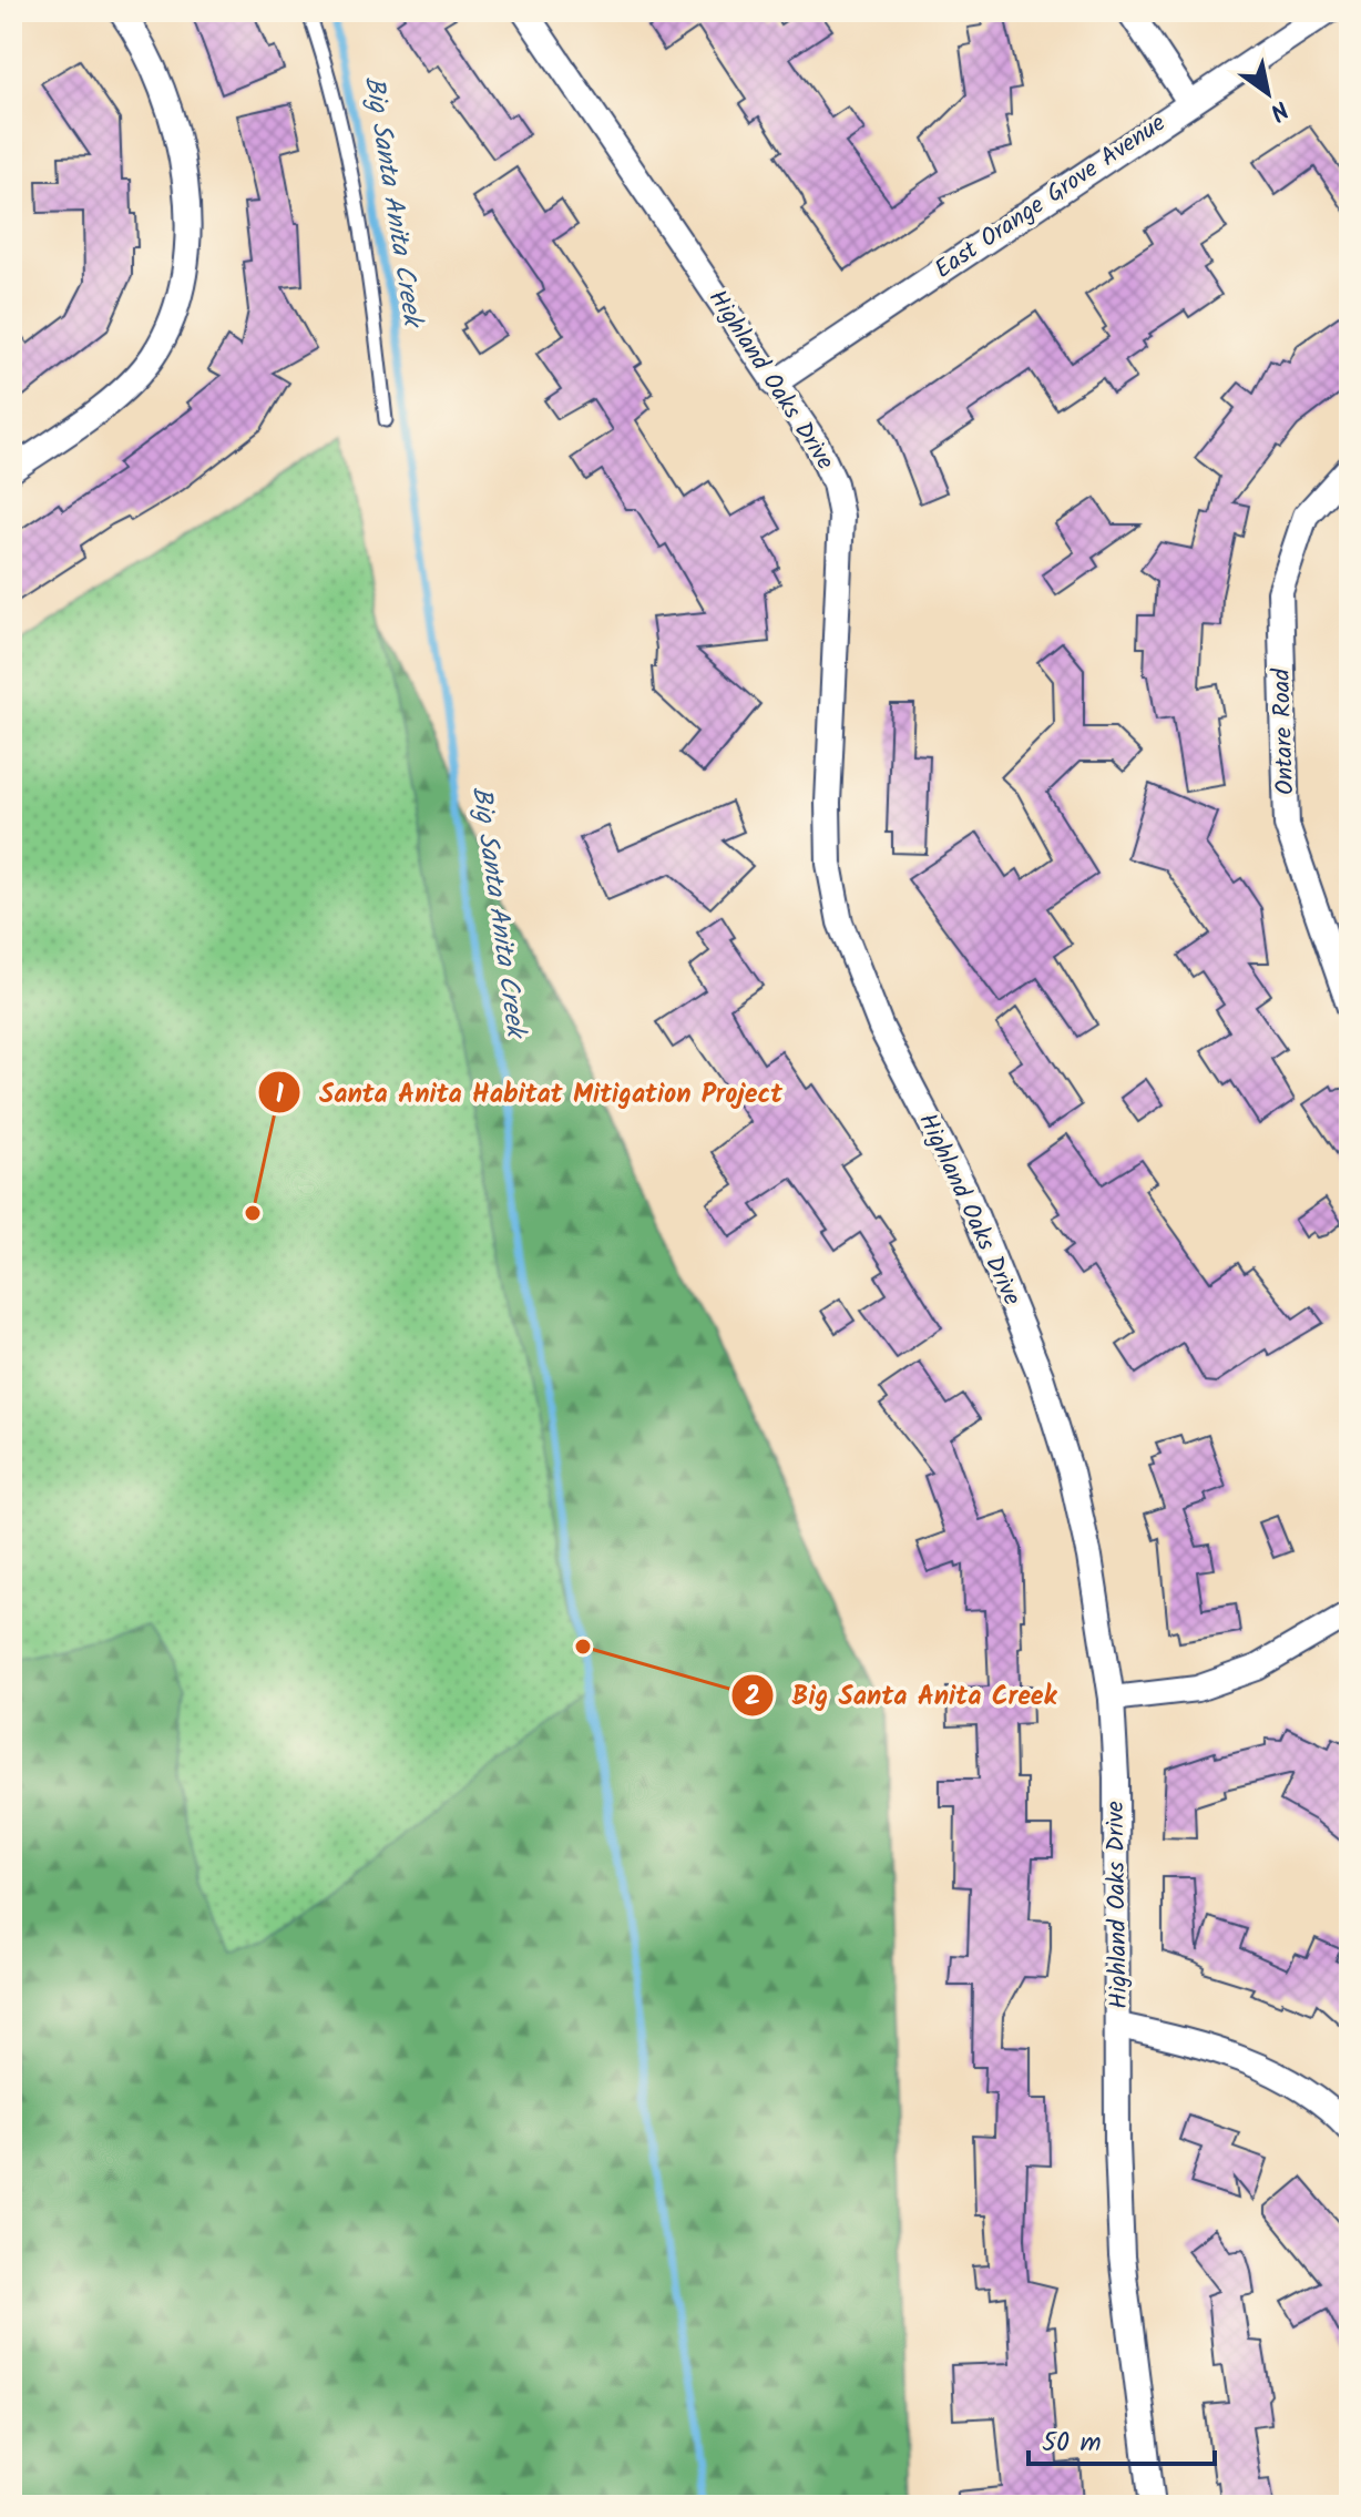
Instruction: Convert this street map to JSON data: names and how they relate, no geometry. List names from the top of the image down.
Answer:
{
  "streets": {
    "street": ["East Orange Grove Avenue", "Highland Oaks Drive", "Ontare Road"]
  },
  "crossings": [
    ["East Orange Grove Avenue", "Highland Oaks Drive"]
  ],
  "water": ["Big Santa Anita Creek"],
  "places": ["Santa Anita Habitat Mitigation Project", "Big Santa Anita Creek"],
  "scale_bar": "50 m",
  "north": "bottom right"
}
